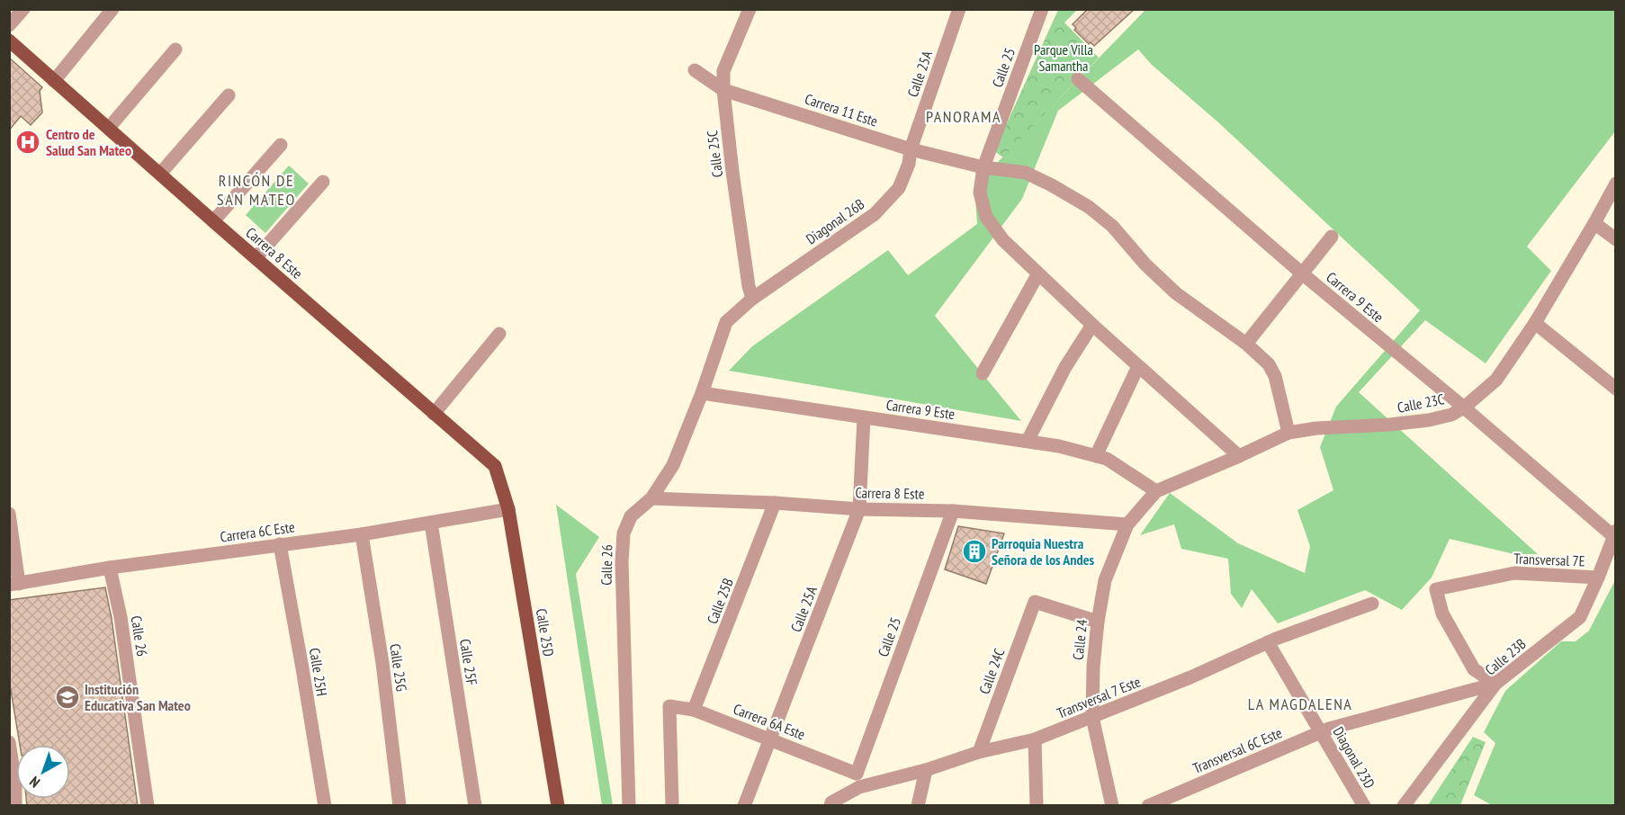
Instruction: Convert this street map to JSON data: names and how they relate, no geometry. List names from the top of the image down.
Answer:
{
  "streets": {
    "main road": ["Carrera 8 Este", "Calle 25D"],
    "street": [
      "Calle 25",
      "Calle 25A",
      "Carrera 11 Este",
      "Calle 25C",
      "Diagonal 26B",
      "Carrera 9 Este",
      "Calle 23C",
      "Carrera 6C Este",
      "Transversal 7E",
      "Calle 26",
      "Calle 25B",
      "Calle 24",
      "Calle 23B",
      "Calle 25F",
      "Calle 25G",
      "Calle 24C",
      "Calle 25H",
      "Transversal 7 Este",
      "Carrera 6A Este",
      "Transversal 6C Este",
      "Diagonal 23D"
    ]
  },
  "crossings": [
    ["Calle 25", "Carrera 11 Este"],
    ["Calle 25", "Carrera 8 Este"],
    ["Calle 25", "Calle 23C"],
    ["Calle 25", "Transversal 7 Este"],
    ["Calle 25", "Carrera 6A Este"],
    ["Calle 25A", "Carrera 11 Este"],
    ["Calle 25A", "Diagonal 26B"],
    ["Calle 25A", "Carrera 8 Este"],
    ["Calle 25A", "Carrera 9 Este"],
    ["Calle 25A", "Carrera 6A Este"],
    ["Carrera 11 Este", "Calle 25C"],
    ["Carrera 11 Este", "Diagonal 26B"],
    ["Carrera 11 Este", "Calle 23C"],
    ["Calle 25C", "Diagonal 26B"],
    ["Calle 25C", "Calle 26"],
    ["Diagonal 26B", "Calle 26"],
    ["Carrera 8 Este", "Calle 26"],
    ["Carrera 8 Este", "Calle 25B"],
    ["Carrera 8 Este", "Calle 25D"],
    ["Carrera 8 Este", "Calle 24"],
    ["Carrera 9 Este", "Calle 23C"],
    ["Carrera 9 Este", "Calle 26"],
    ["Carrera 9 Este", "Calle 24"],
    ["Carrera 9 Este", "Calle 23B"],
    ["Calle 23C", "Calle 24"],
    ["Carrera 6C Este", "Calle 26"],
    ["Carrera 6C Este", "Calle 25D"],
    ["Carrera 6C Este", "Calle 25F"],
    ["Carrera 6C Este", "Calle 25G"],
    ["Carrera 6C Este", "Calle 25H"],
    ["Transversal 7E", "Calle 23B"],
    ["Transversal 7E", "Transversal 6C Este"],
    ["Calle 25B", "Carrera 6A Este"],
    ["Calle 24", "Calle 24C"],
    ["Calle 24", "Transversal 7 Este"],
    ["Calle 23B", "Transversal 6C Este"],
    ["Calle 24C", "Transversal 7 Este"],
    ["Transversal 7 Este", "Carrera 6A Este"],
    ["Transversal 7 Este", "Diagonal 23D"],
    ["Transversal 6C Este", "Diagonal 23D"]
  ],
  "districts": ["PANORAMA", "RINCÓN DE SAN MATEO", "LA MAGDALENA"],
  "parks": ["Parque Villa Samantha"],
  "places": {
    "hospital": ["Centro de Salud San Mateo"],
    "building": ["Parroquia Nuestra Señora de los Andes"],
    "school or university": ["Institución Educativa San Mateo"]
  },
  "north": "bottom left"
}
